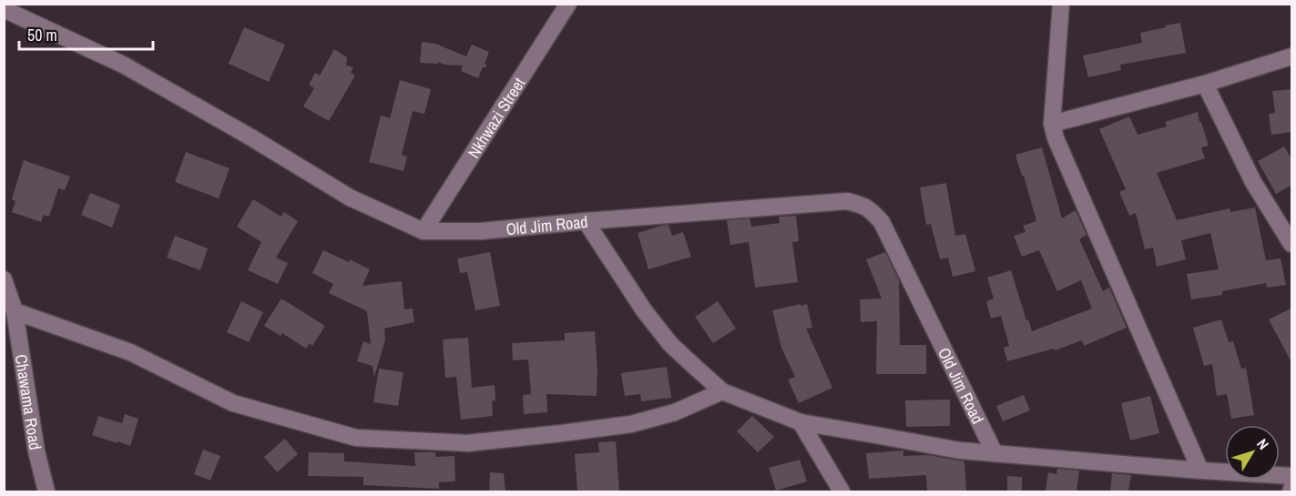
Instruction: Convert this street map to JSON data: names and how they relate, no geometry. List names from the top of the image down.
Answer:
{
  "streets": {
    "street": ["Nkhwazi Street", "Old Jim Road", "Chawama Road"]
  },
  "crossings": [
    ["Nkhwazi Street", "Old Jim Road"]
  ],
  "scale_bar": "50 m",
  "north": "top right"
}
